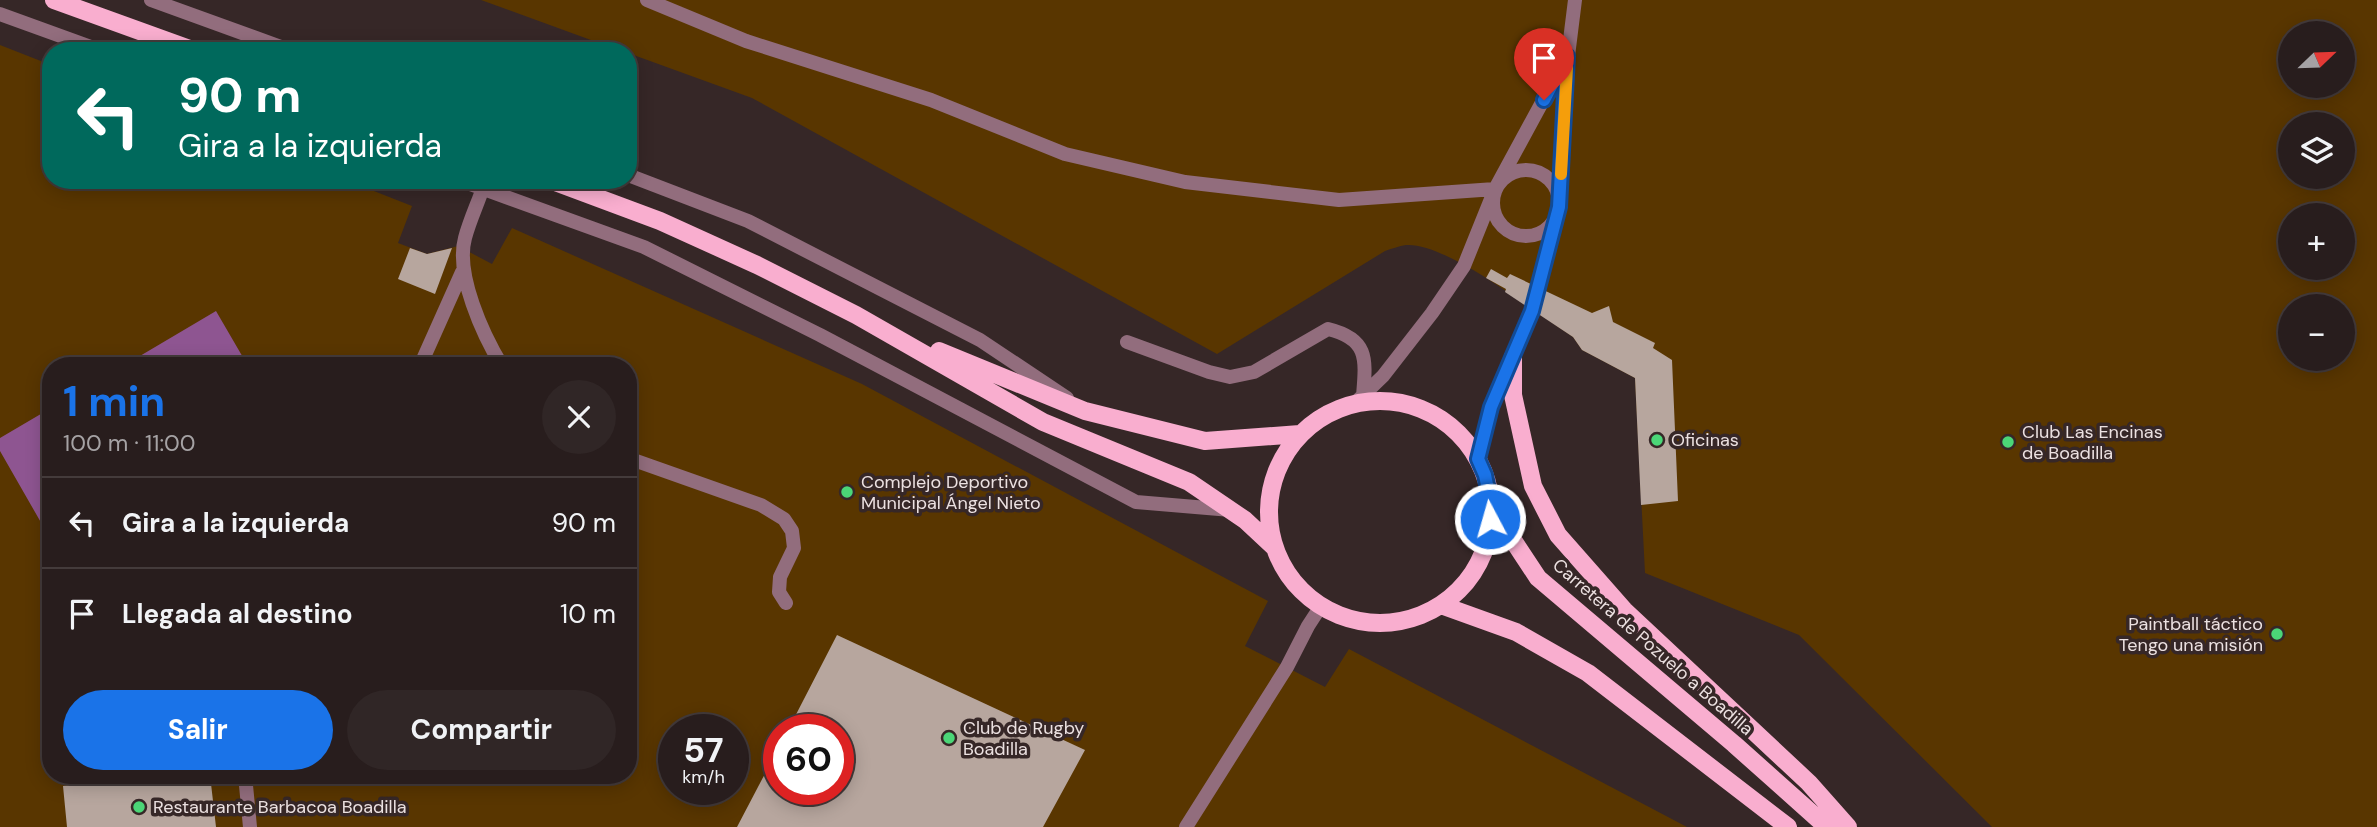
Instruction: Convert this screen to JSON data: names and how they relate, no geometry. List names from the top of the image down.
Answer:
{
  "streets": {
    "main road": ["Carretera de Pozuelo a Boadilla"]
  },
  "places": [
    "Oficinas",
    "Club Las Encinas de Boadilla",
    "Complejo Deportivo Municipal Ángel Nieto",
    "Paintball táctico Tengo una misión",
    "Club de Rugby Boadilla",
    "Restaurante Barbacoa Boadilla"
  ],
  "north": "top right",
  "page": {
    "map_buttons": ["+", "−"],
    "turn": ["90 m", "Gira a la izquierda"],
    "heading": ["1 min", "100 m · 11:00"],
    "list": [
      {
        "name": "Gira a la izquierda",
        "value": "90 m"
      },
      {
        "name": "Llegada al destino",
        "value": "10 m"
      }
    ],
    "buttons": ["Salir", "Compartir"],
    "speed": "57 km/h",
    "limit": "60"
  }
}
